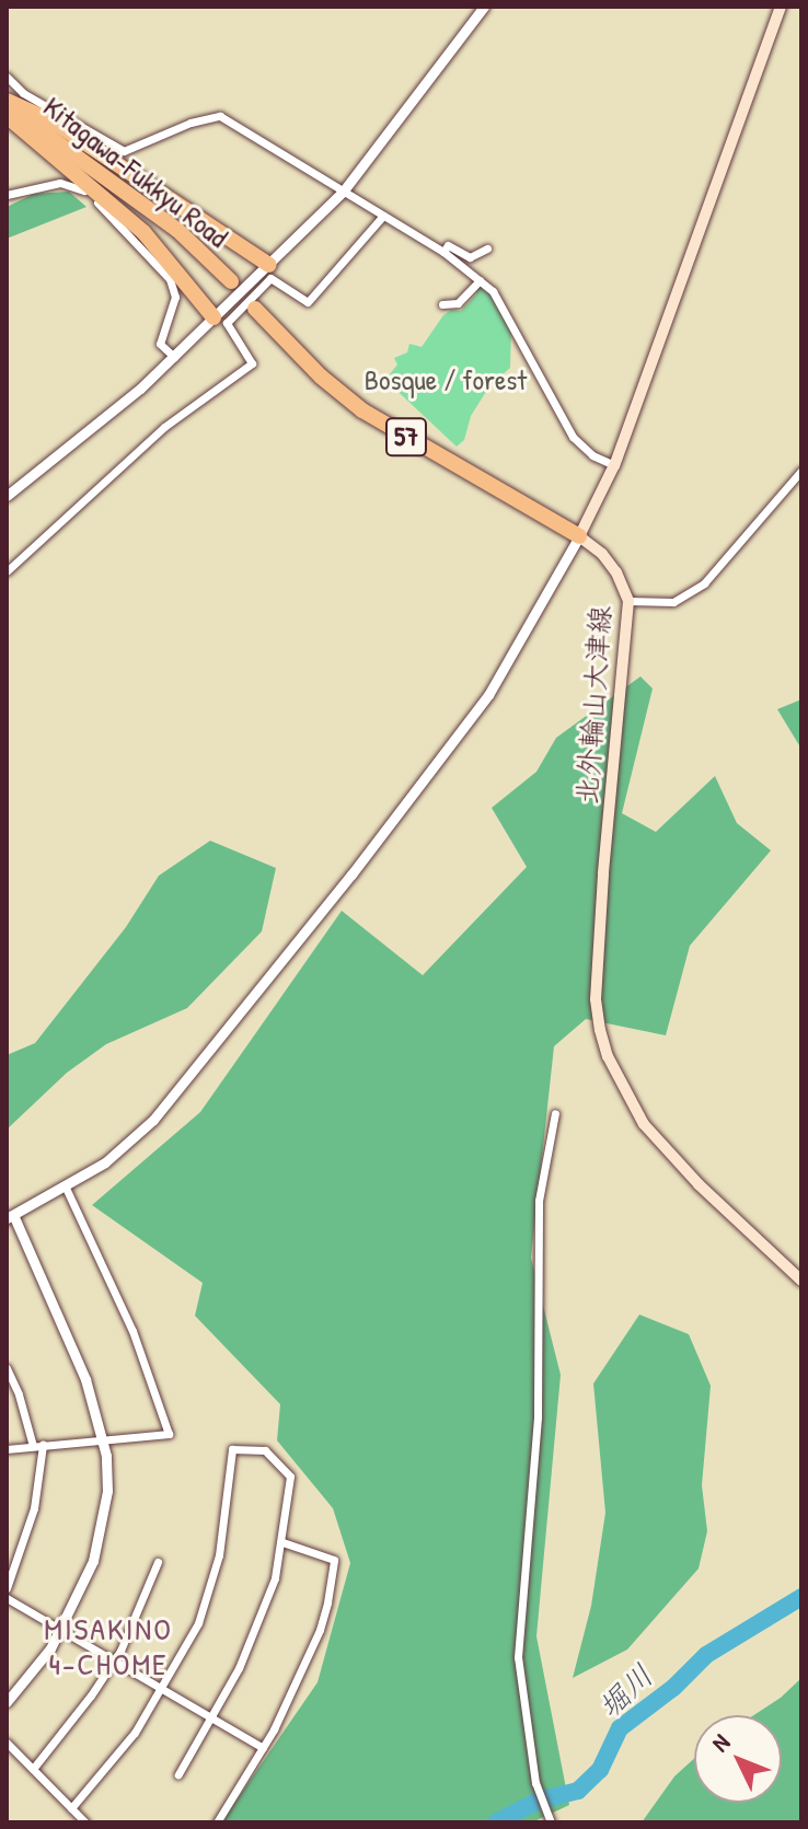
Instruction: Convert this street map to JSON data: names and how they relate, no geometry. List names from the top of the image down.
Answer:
{
  "streets": {
    "highway": ["Kitagawa-Fukkyu Road", "57"],
    "main road": ["北外輪山大津線"]
  },
  "crossings": [
    ["57", "北外輪山大津線"]
  ],
  "districts": ["MISAKINO 4-CHOME"],
  "water": ["堀川"],
  "parks": ["Bosque / forest"],
  "north": "top left"
}
